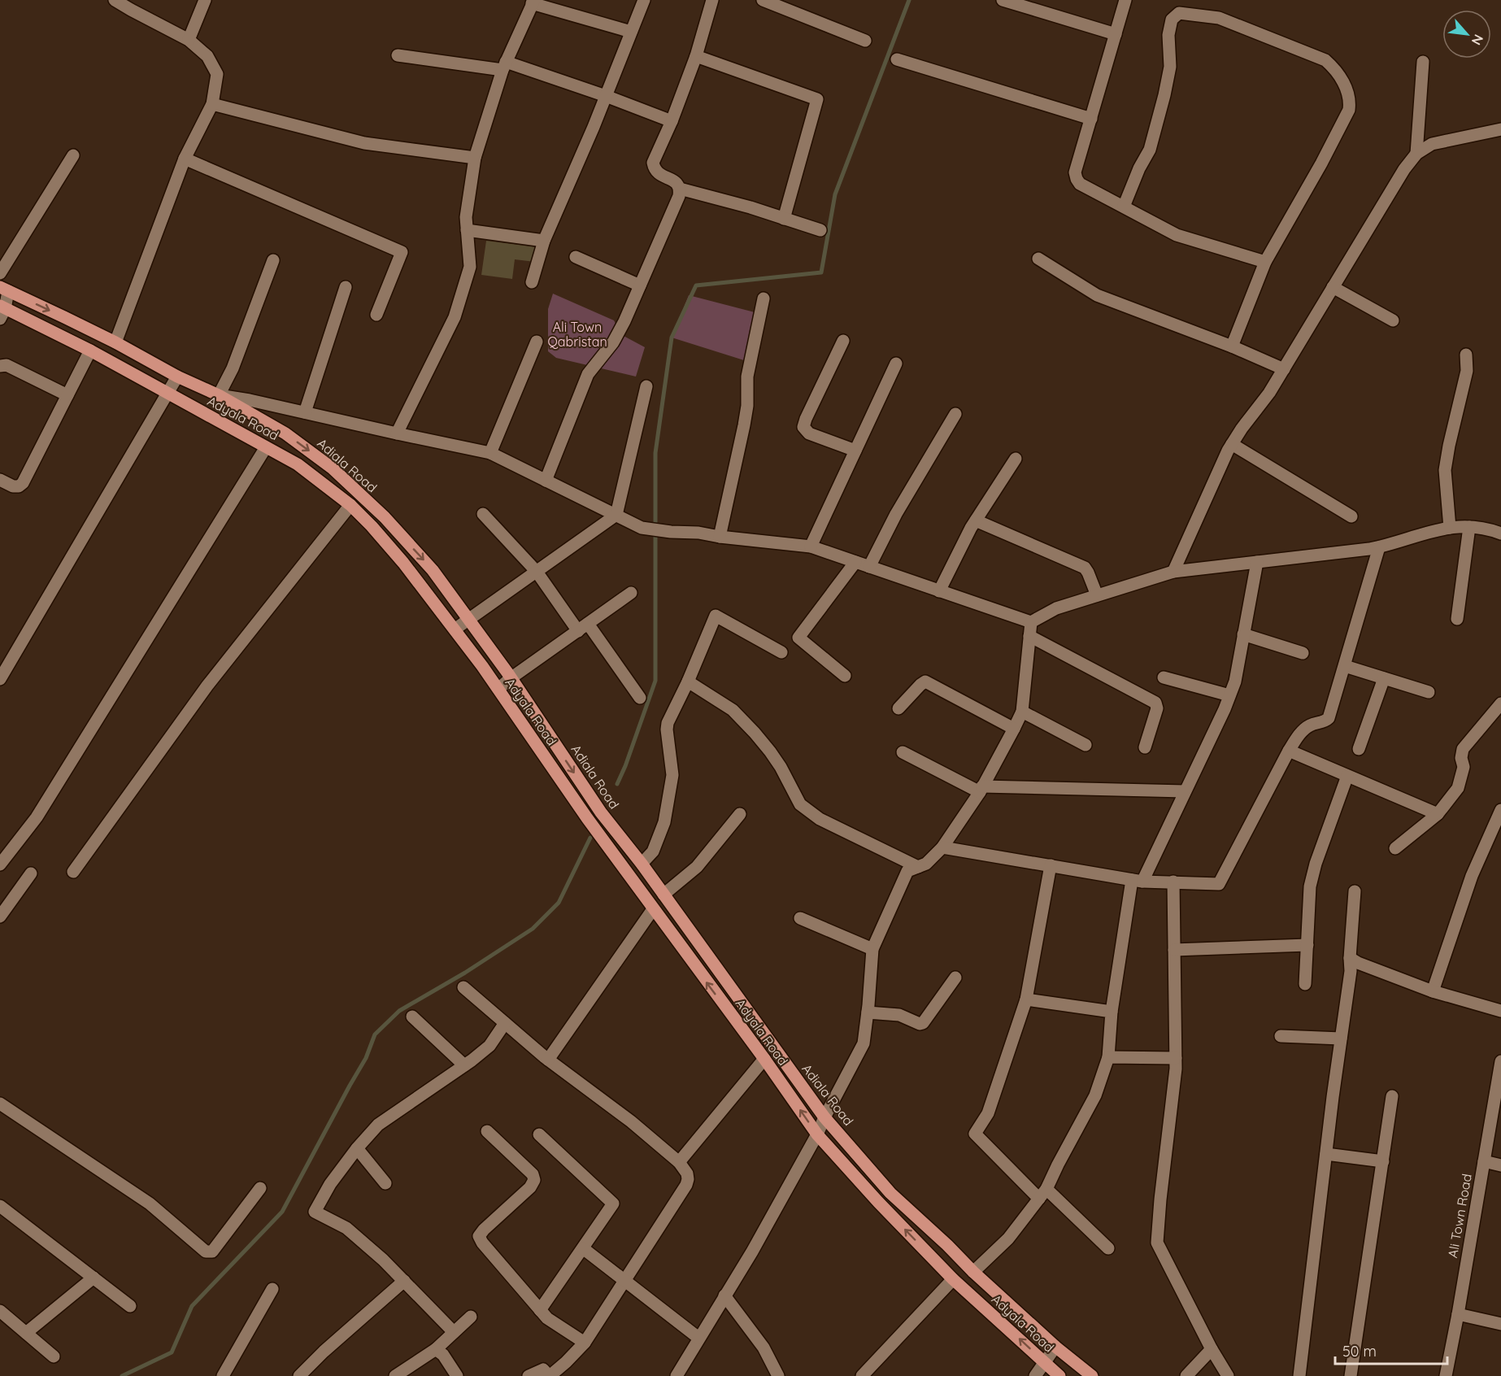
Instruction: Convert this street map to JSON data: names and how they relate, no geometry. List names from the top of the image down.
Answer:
{
  "streets": {
    "main road": ["Adyala Road", "Adiala Road"],
    "street": ["Ali Town Road"]
  },
  "one_way": ["Adyala Road", "Adiala Road"],
  "parks": ["Ali Town Qabristan"],
  "scale_bar": "50 m",
  "north": "bottom right"
}
